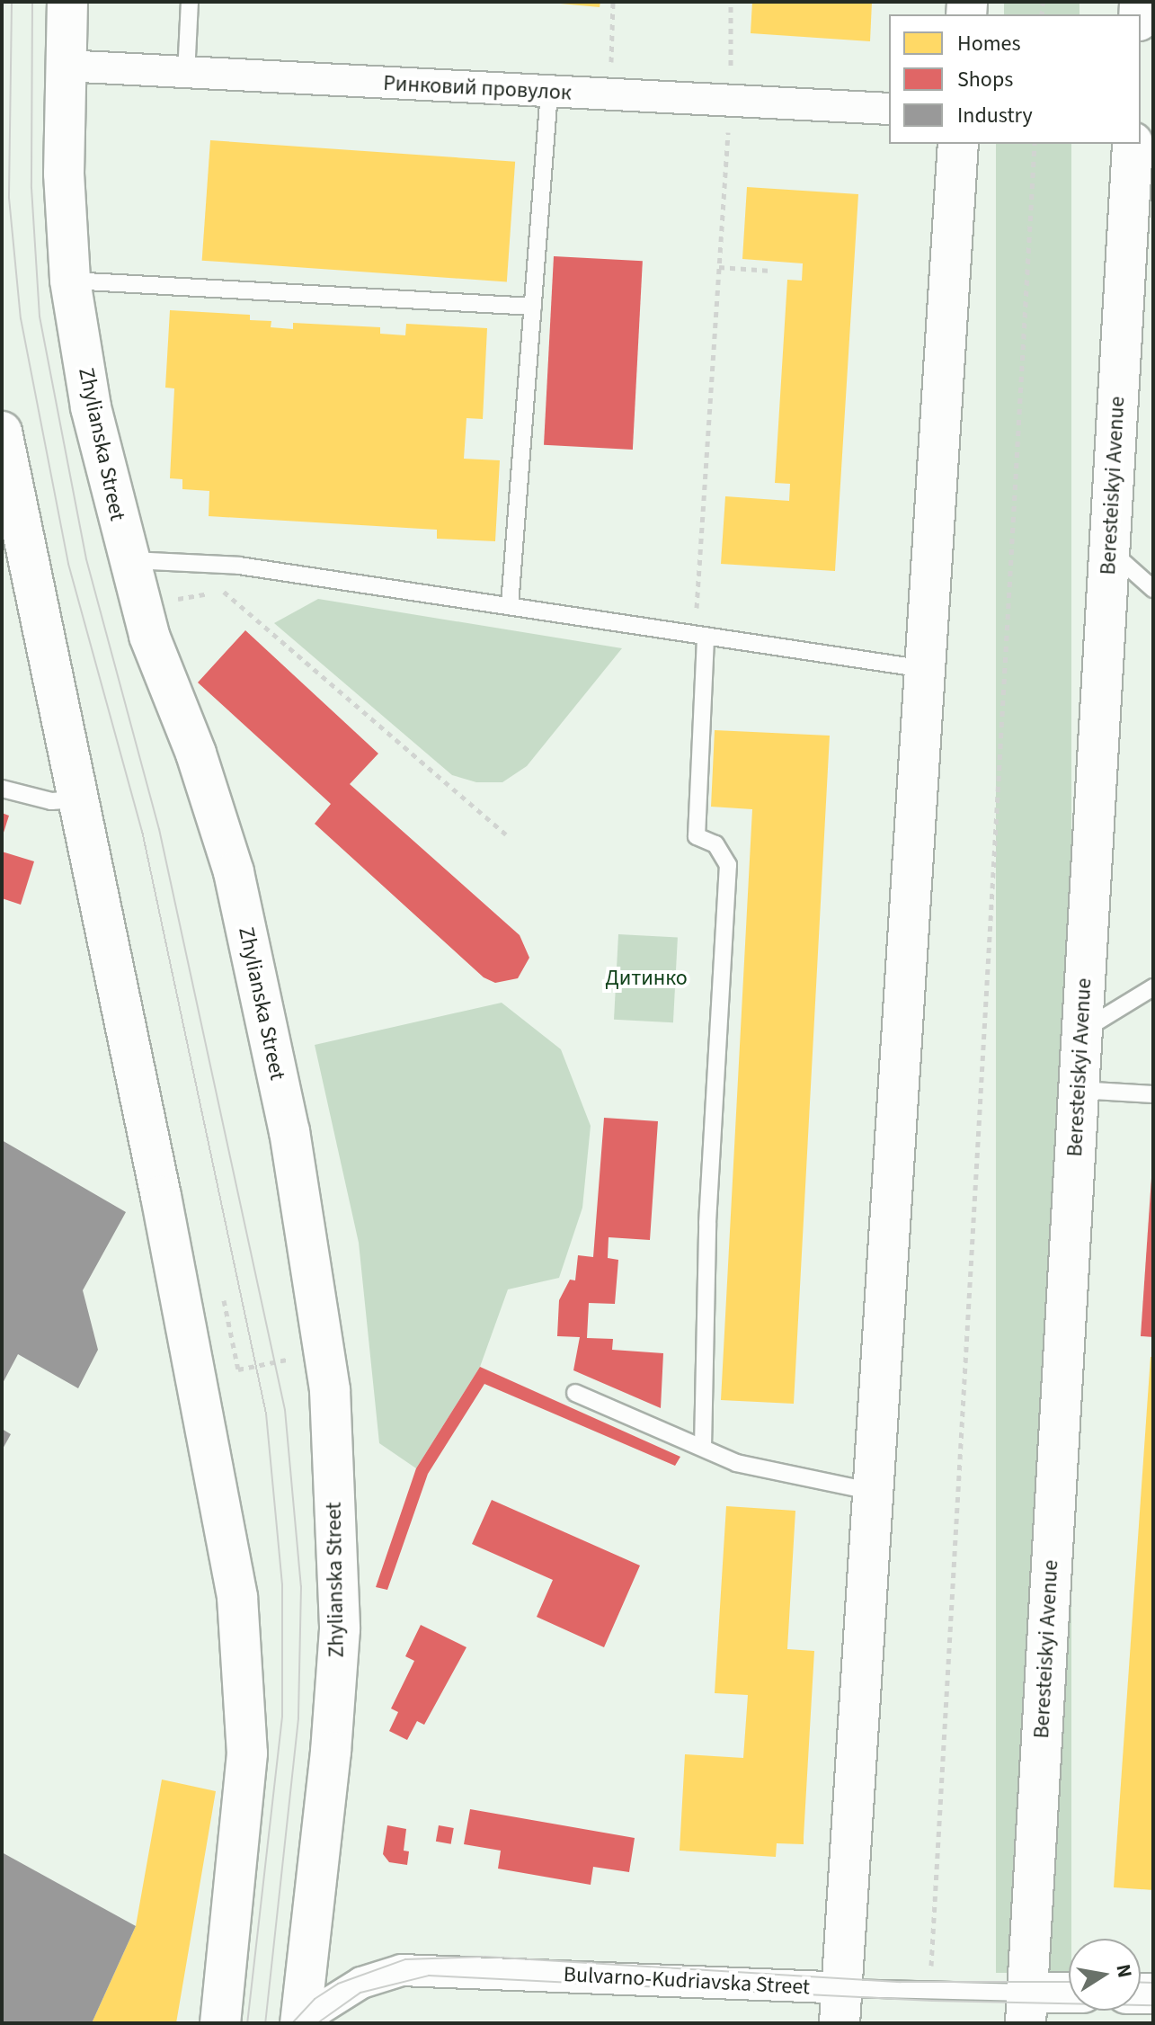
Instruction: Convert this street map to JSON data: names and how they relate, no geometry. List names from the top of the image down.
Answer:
{
  "streets": {
    "main road": ["Zhylianska Street", "Beresteiskyi Avenue", "Bulvarno-Kudriavska Street"],
    "street": ["Ринковий провулок"]
  },
  "crossings": [
    ["Ринковий провулок", "Zhylianska Street"],
    ["Beresteiskyi Avenue", "Bulvarno-Kudriavska Street"]
  ],
  "parks": ["Дитинко"],
  "legend": ["Homes", "Shops", "Industry"],
  "north": "right"
}
